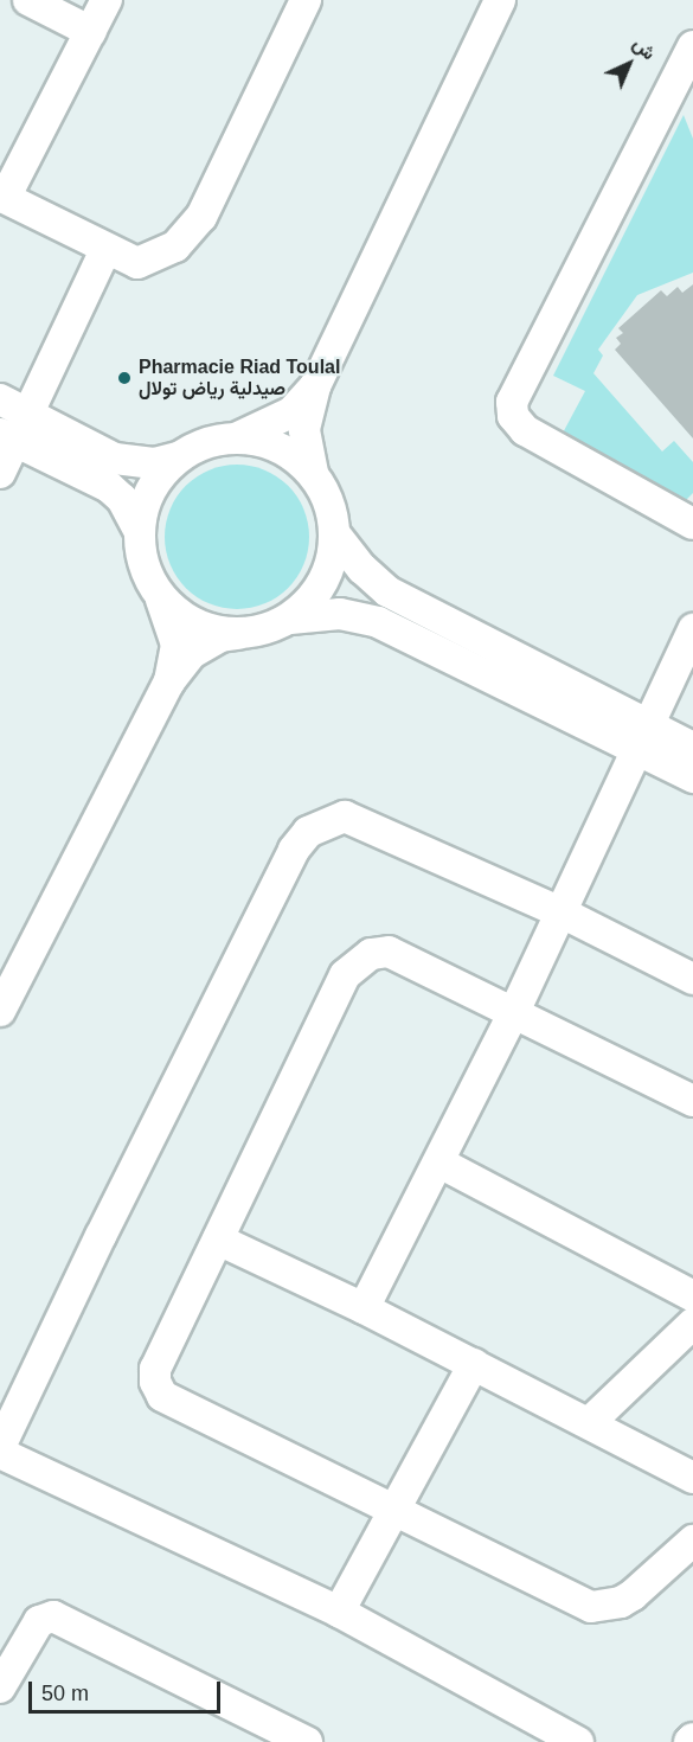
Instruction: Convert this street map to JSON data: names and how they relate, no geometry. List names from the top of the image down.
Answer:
{
  "places": ["Pharmacie Riad Toulal صيدلية رياض تولال"],
  "scale_bar": "50 m",
  "north": "top right"
}
